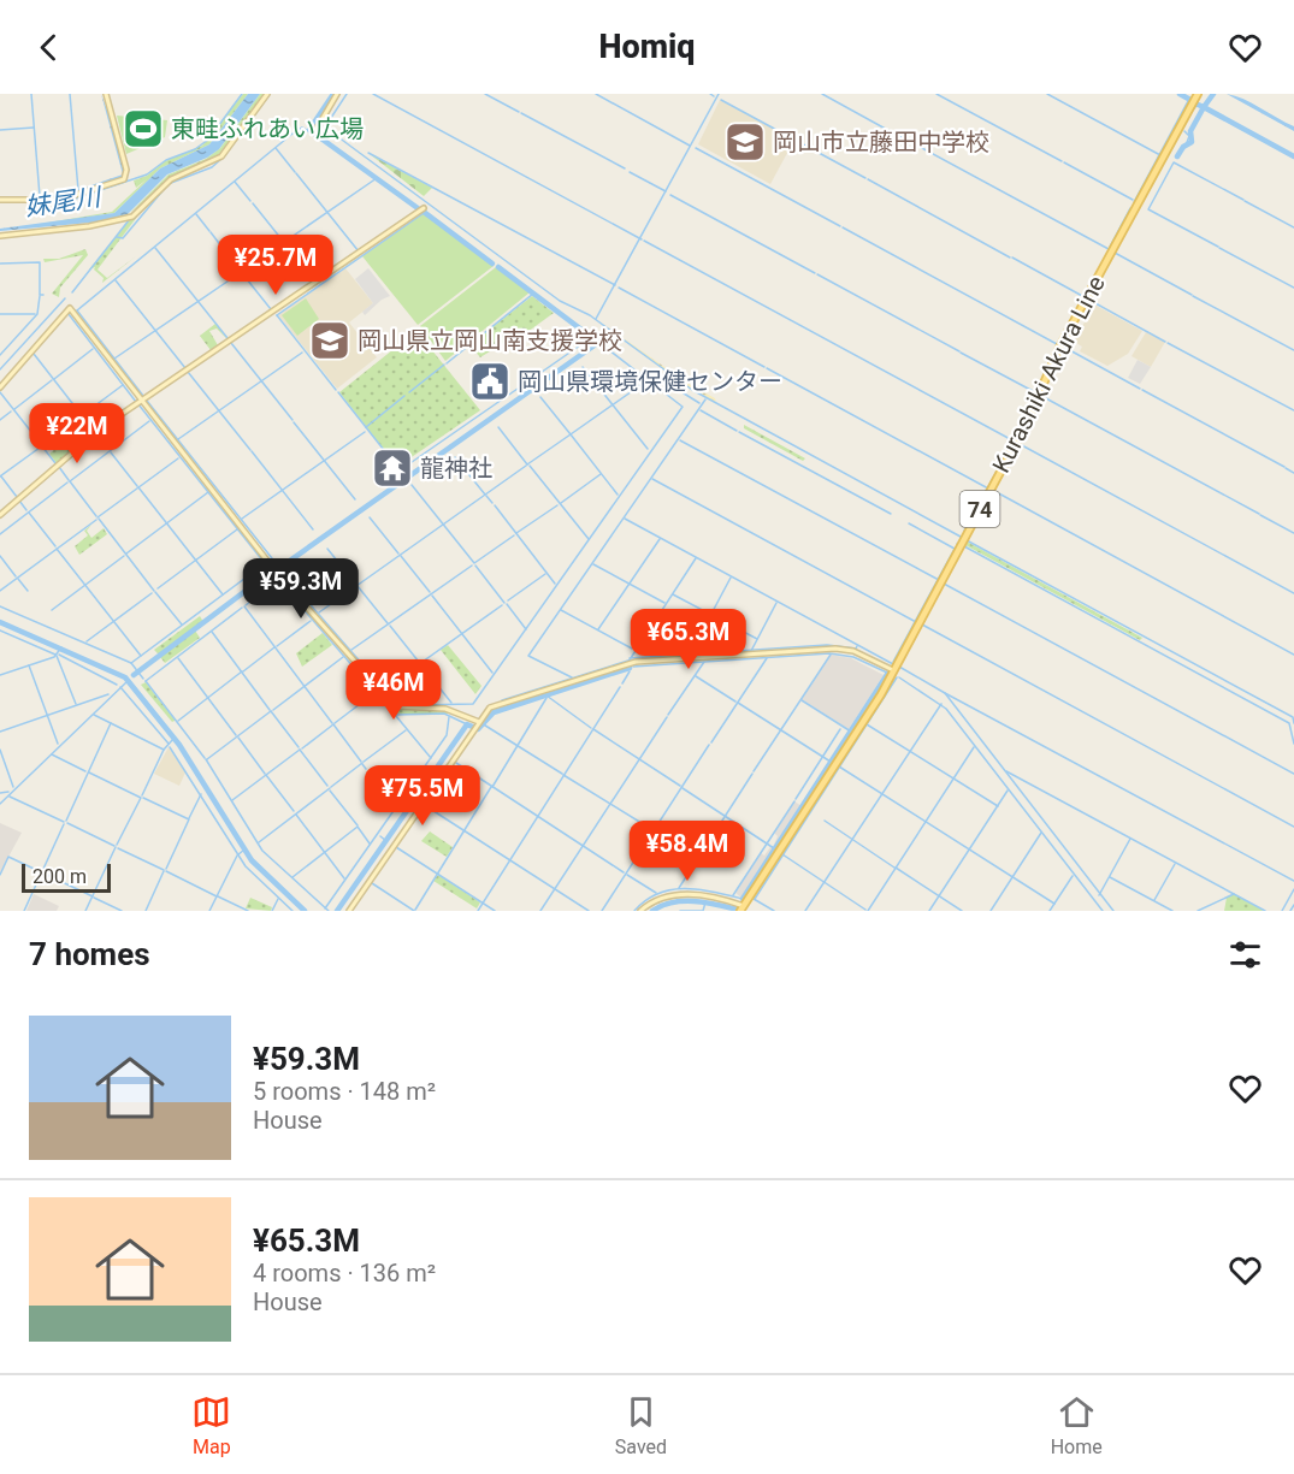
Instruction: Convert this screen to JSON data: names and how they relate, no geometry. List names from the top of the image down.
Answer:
{
  "streets": {
    "main road": ["Kurashiki Akura Line", "74"]
  },
  "water": ["妹尾川"],
  "places": {
    "sports": ["東畦ふれあい広場"],
    "school or university": ["岡山市立藤田中学校", "岡山県立岡山南支援学校"],
    "public building": ["岡山県環境保健センター"],
    "temple": ["龍神社"]
  },
  "scale_bar": "200 m",
  "page": {
    "header": "Homiq",
    "price": [
      "¥25.7M",
      "¥22M",
      "¥59.3M",
      "¥65.3M",
      "¥46M",
      "¥75.5M",
      "¥58.4M"
    ],
    "scale": "200 m",
    "heading": "7 homes",
    "list": [
      {
        "name": "¥59.3M",
        "note": "5 rooms · 148 m² · House"
      },
      {
        "name": "¥65.3M",
        "note": "4 rooms · 136 m² · House"
      }
    ],
    "tabs": ["Map", "Saved", "Home"]
  }
}
